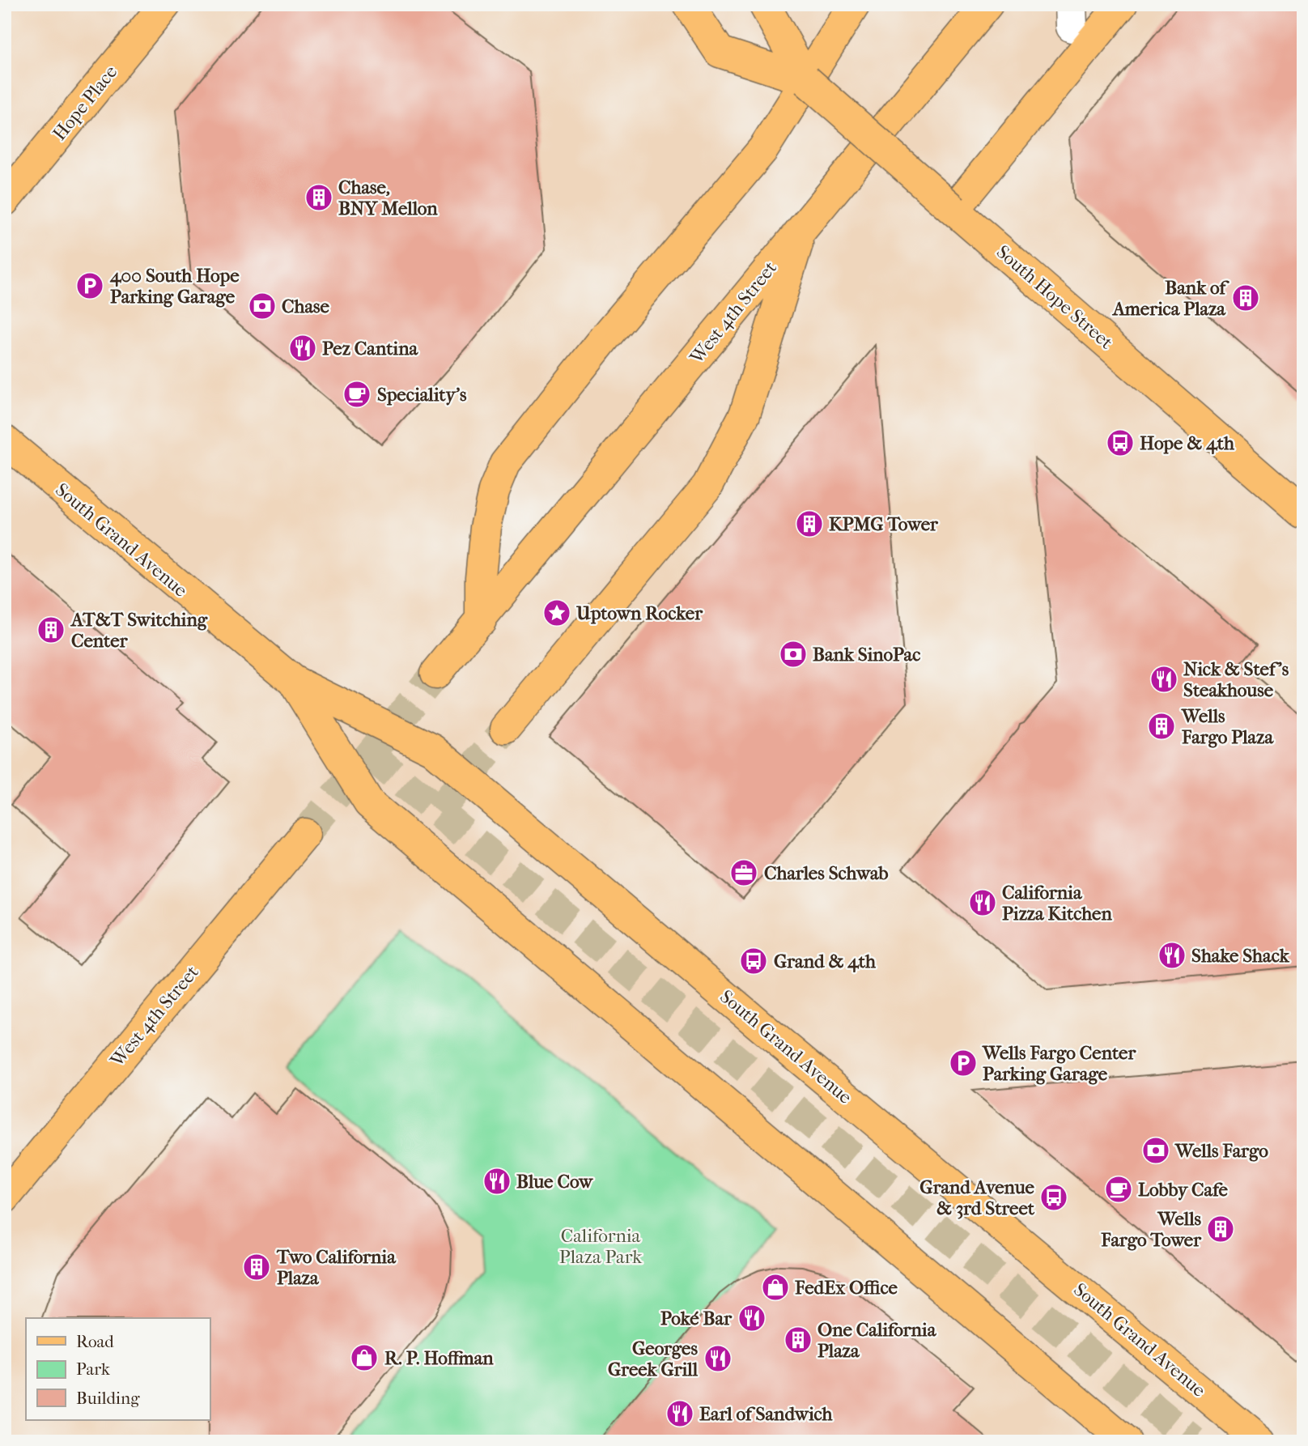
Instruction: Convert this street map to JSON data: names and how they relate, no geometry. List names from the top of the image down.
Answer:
{
  "streets": {
    "main road": [
      "Hope Place",
      "South Hope Street",
      "West 4th Street",
      "South Grand Avenue"
    ]
  },
  "parks": ["California Plaza Park"],
  "places": {
    "building": [
      "Chase, BNY Mellon",
      "Bank of America Plaza",
      "KPMG Tower",
      "AT&T Switching Center",
      "Wells Fargo Plaza",
      "Wells Fargo Tower",
      "Two California Plaza",
      "One California Plaza"
    ],
    "parking": ["400 South Hope Parking Garage", "Wells Fargo Center Parking Garage"],
    "bank": ["Chase", "Bank SinoPac", "Wells Fargo"],
    "restaurant": [
      "Pez Cantina",
      "Nick & Stef's Steakhouse",
      "California Pizza Kitchen",
      "Shake Shack",
      "Blue Cow",
      "Poké Bar",
      "Georges Greek Grill",
      "Earl of Sandwich"
    ],
    "cafe": ["Speciality's", "Lobby Cafe"],
    "bus stop": ["Hope & 4th", "Grand & 4th", "Grand Avenue & 3rd Street"],
    "place": ["Uptown Rocker"],
    "office": ["Charles Schwab"],
    "shop": ["FedEx Office", "R. P. Hoffman"]
  },
  "legend": ["Road", "Park", "Building"]
}
